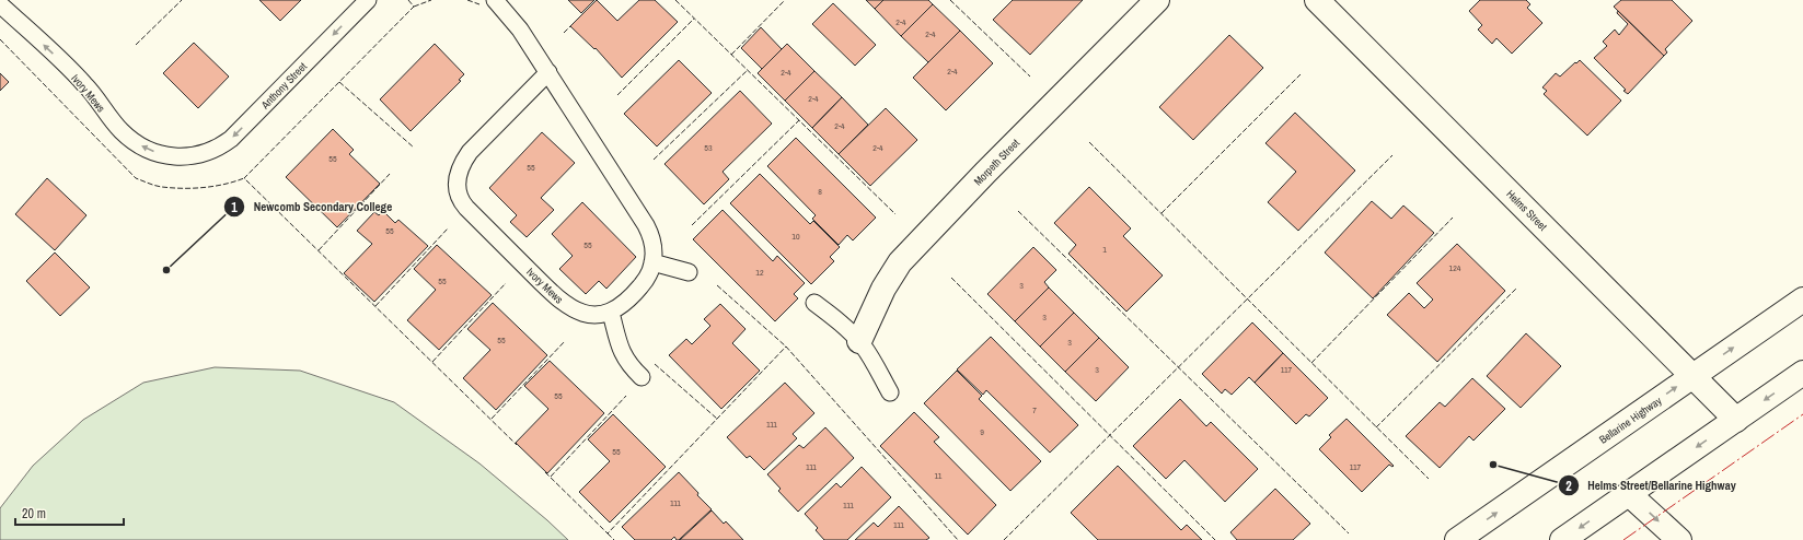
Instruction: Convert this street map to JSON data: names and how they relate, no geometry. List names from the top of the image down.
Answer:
{
  "streets": {
    "main road": ["Morpeth Street", "Helms Street", "Bellarine Highway"],
    "lane": ["Anthony Street", "Ivory Mews"]
  },
  "crossings": [
    ["Anthony Street", "Ivory Mews"],
    ["Helms Street", "Bellarine Highway"]
  ],
  "one_way": ["Anthony Street", "Ivory Mews"],
  "places": ["Newcomb Secondary College", "Helms Street/Bellarine Highway"],
  "house_numbers": [
    "2-4",
    "2-4",
    "2-4",
    "2-4",
    "2-4",
    "2-4",
    "53",
    "2-4",
    "55",
    "55",
    "8",
    "55",
    "10",
    "55",
    "1",
    "124",
    "12",
    "55",
    "3",
    "3",
    "55",
    "3",
    "3",
    "117",
    "55",
    "7",
    "111",
    "9",
    "55",
    "111",
    "117",
    "11",
    "111",
    "111",
    "111"
  ],
  "scale_bar": "20 m"
}
